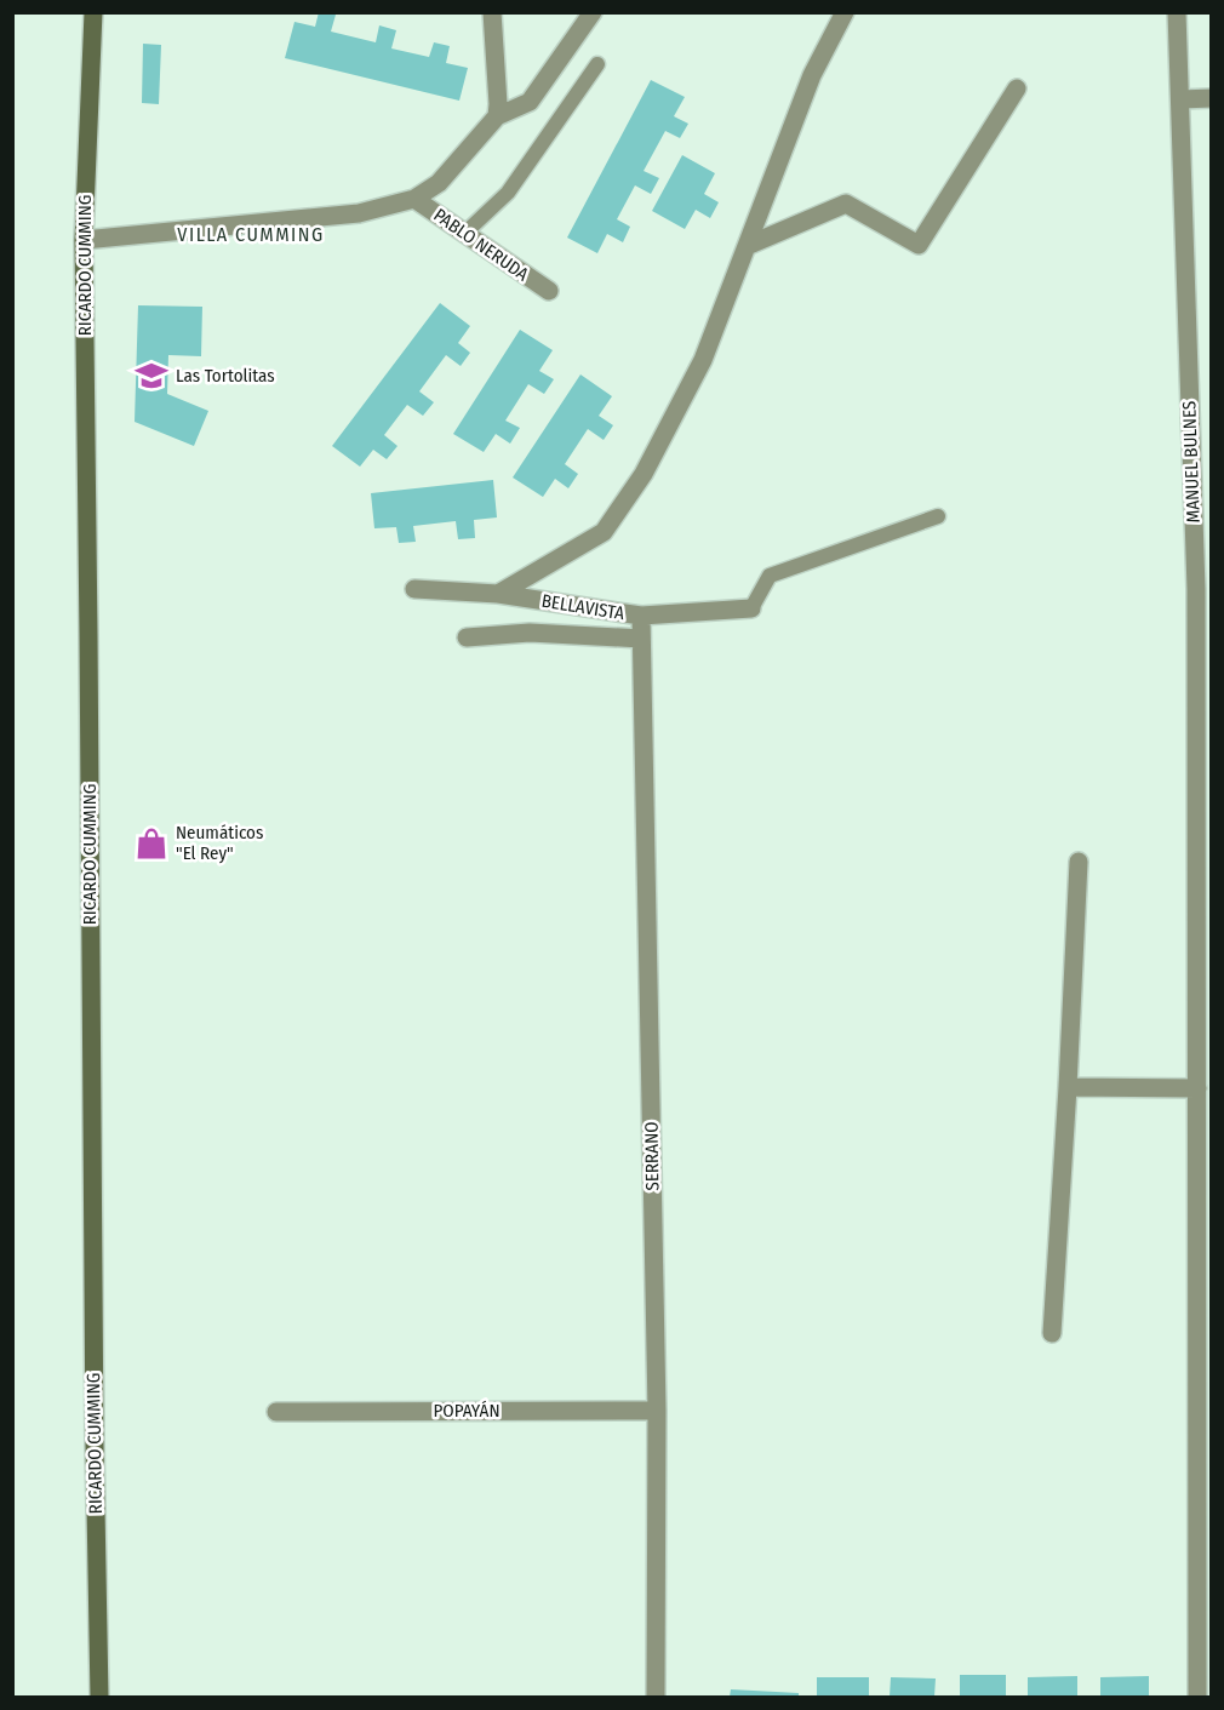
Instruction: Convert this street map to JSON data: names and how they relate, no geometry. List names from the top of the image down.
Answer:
{
  "streets": {
    "main road": ["RICARDO CUMMING"],
    "street": [
      "PABLO NERUDA",
      "MANUEL BULNES",
      "BELLAVISTA",
      "SERRANO",
      "POPAYÁN"
    ]
  },
  "crossings": [
    ["PABLO NERUDA", "RICARDO CUMMING"],
    ["BELLAVISTA", "SERRANO"],
    ["SERRANO", "POPAYÁN"]
  ],
  "districts": ["VILLA CUMMING"],
  "places": {
    "school or university": ["Las Tortolitas"],
    "shop": ["Neumáticos \"El Rey\""]
  }
}
